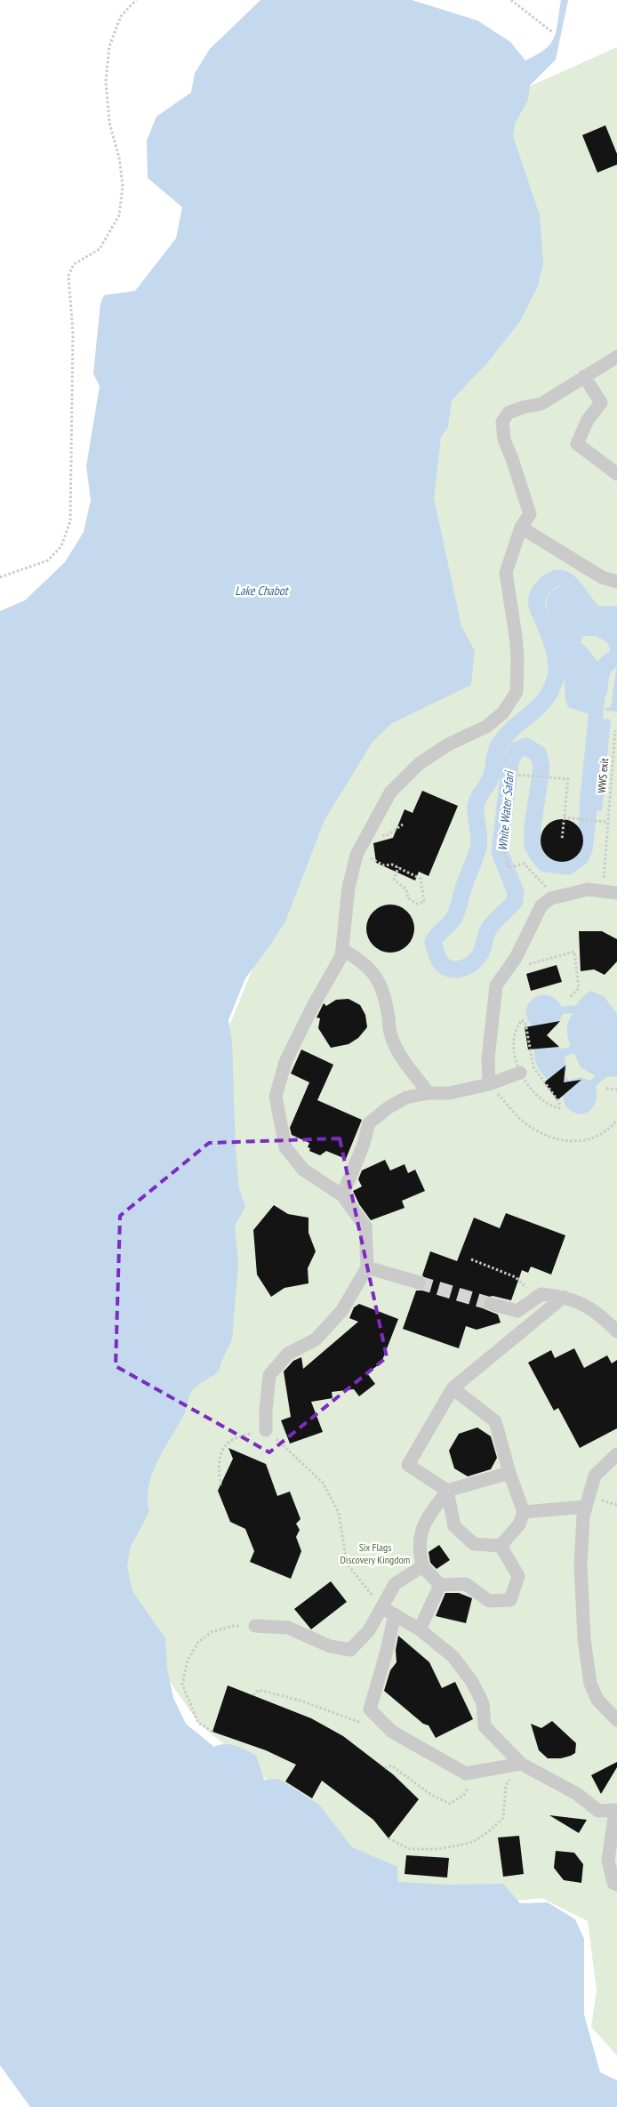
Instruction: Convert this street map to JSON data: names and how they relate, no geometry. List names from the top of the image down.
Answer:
{
  "streets": {
    "path": ["WWS exit"]
  },
  "water": ["Lake Chabot", "White Water Safari"],
  "parks": ["Six Flags Discovery Kingdom"]
}
